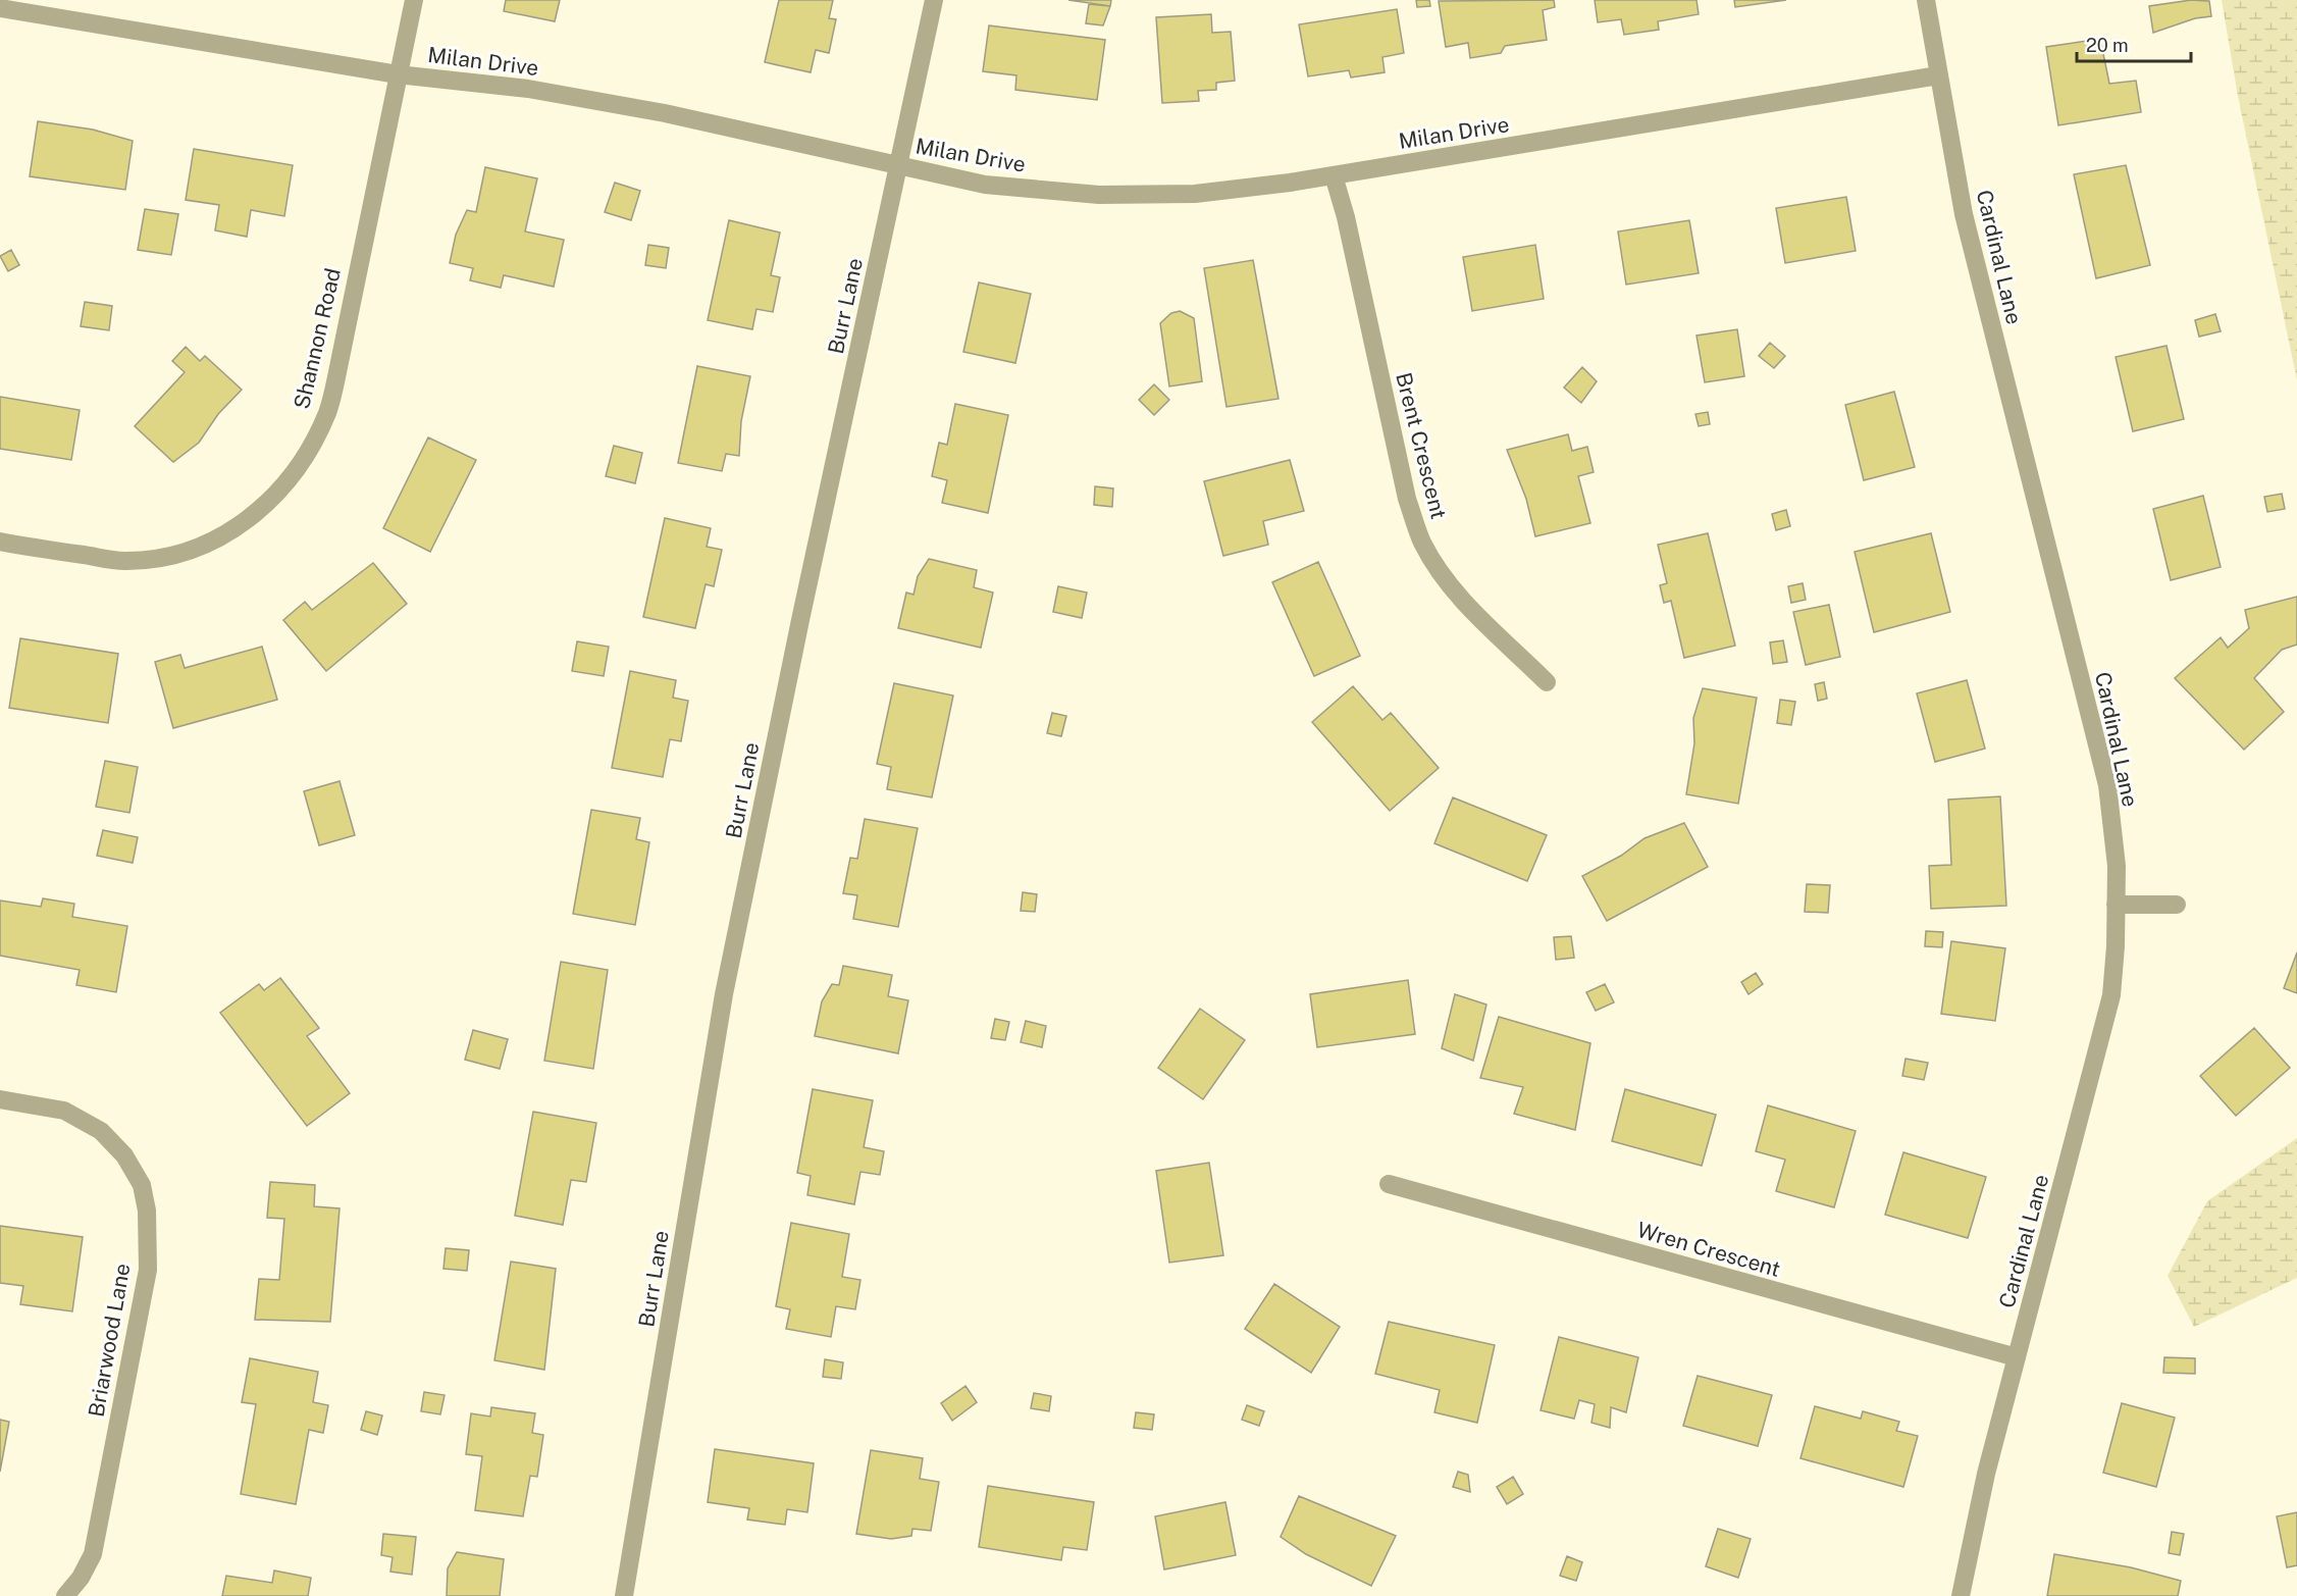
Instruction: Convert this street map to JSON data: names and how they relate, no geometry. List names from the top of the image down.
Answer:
{
  "streets": {
    "street": [
      "Milan Drive",
      "Cardinal Lane",
      "Burr Lane",
      "Shannon Road",
      "Brent Crescent",
      "Wren Crescent",
      "Briarwood Lane"
    ]
  },
  "crossings": [
    ["Milan Drive", "Cardinal Lane"],
    ["Milan Drive", "Burr Lane"],
    ["Milan Drive", "Shannon Road"],
    ["Milan Drive", "Brent Crescent"],
    ["Cardinal Lane", "Wren Crescent"]
  ],
  "scale_bar": "20 m"
}
